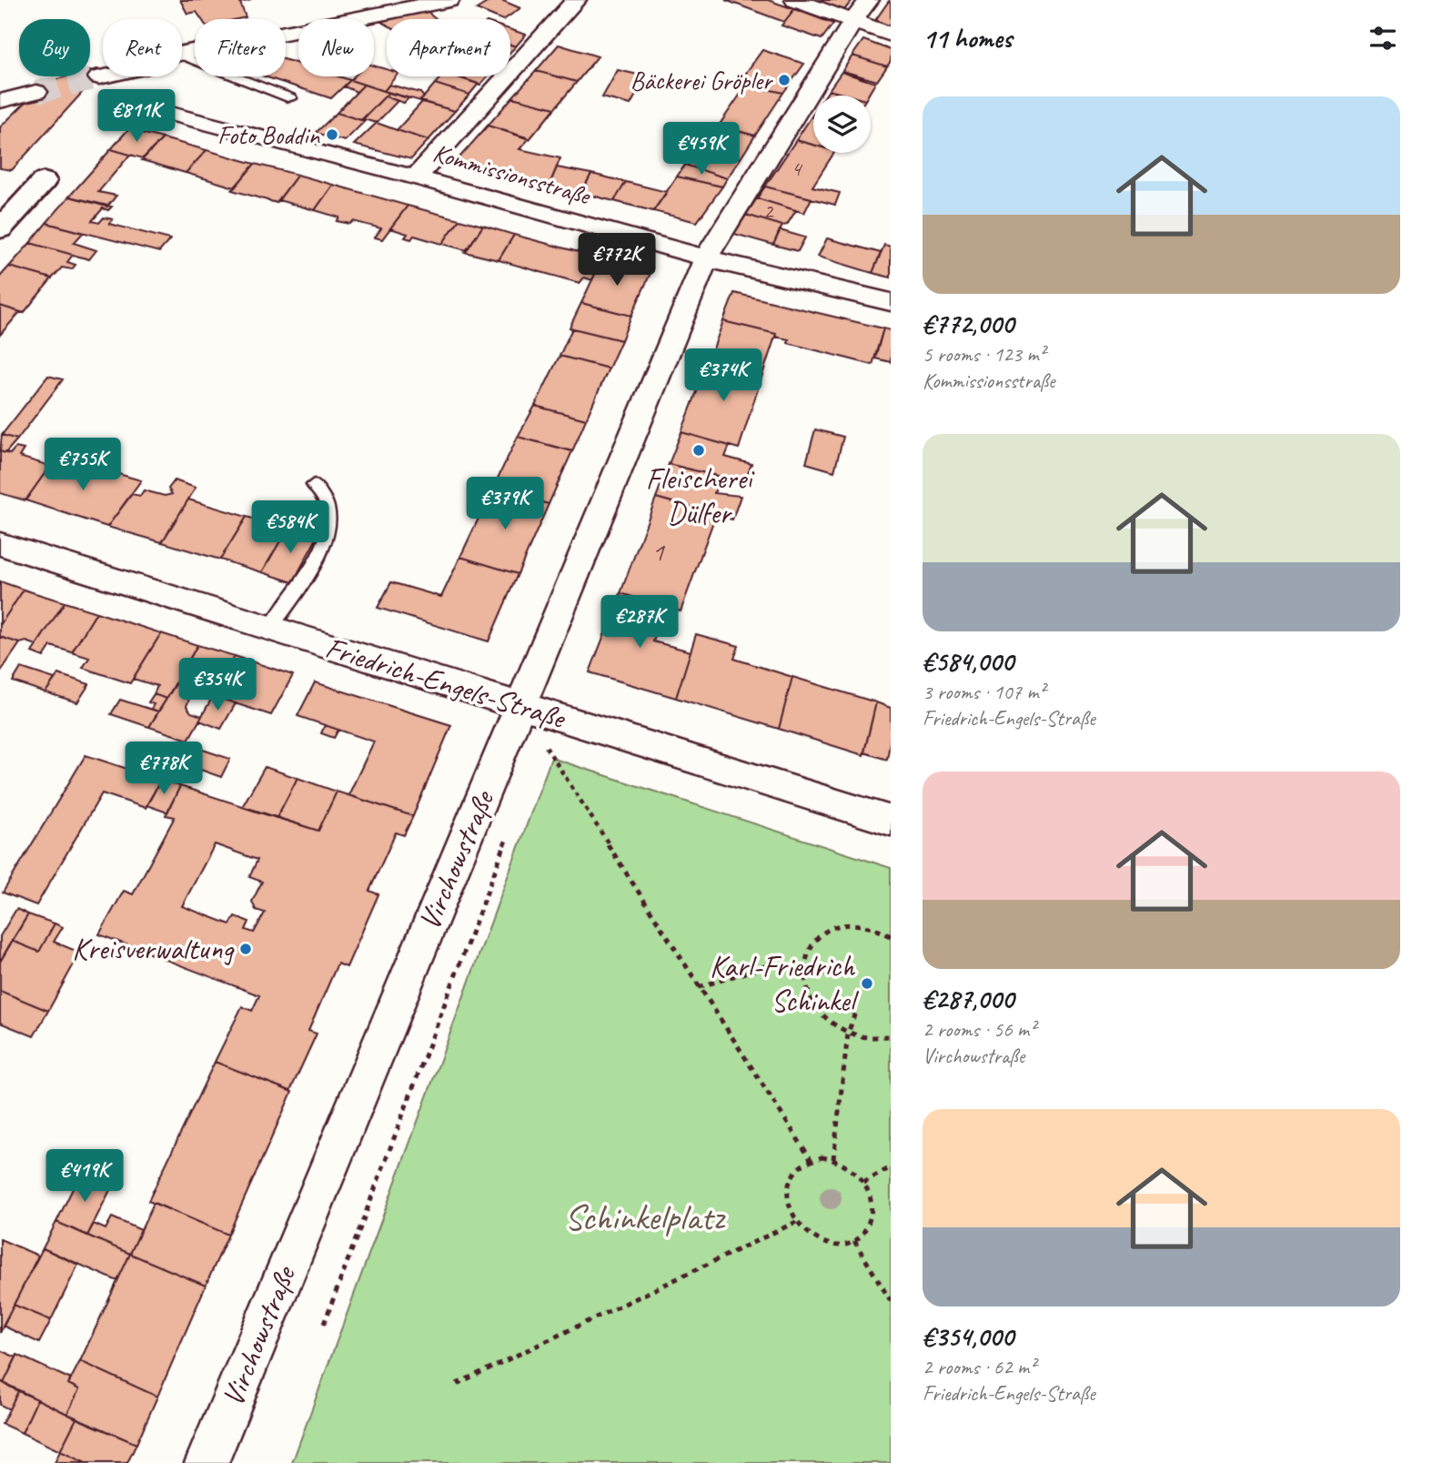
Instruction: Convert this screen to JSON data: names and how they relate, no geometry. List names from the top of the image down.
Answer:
{
  "streets": {
    "street": ["Kommissionsstraße", "Friedrich-Engels-Straße", "Virchowstraße"]
  },
  "crossings": [
    ["Kommissionsstraße", "Virchowstraße"],
    ["Friedrich-Engels-Straße", "Virchowstraße"]
  ],
  "parks": ["Schinkelplatz"],
  "places": [
    "Bäckerei Gröpler",
    "Foto Boddin",
    "Fleischerei Dülfer",
    "Kreisverwaltung",
    "Karl-Friedrich Schinkel"
  ],
  "house_numbers": ["4", "2", "1"],
  "page": {
    "heading": "11 homes",
    "chip": [
      "Buy",
      "Rent",
      "Filters",
      "New",
      "Apartment"
    ],
    "list": [
      {
        "name": "€772,000",
        "note": "5 rooms · 123 m² · Kommissionsstraße"
      },
      {
        "name": "€584,000",
        "note": "3 rooms · 107 m² · Friedrich-Engels-Straße"
      },
      {
        "name": "€287,000",
        "note": "2 rooms · 56 m² · Virchowstraße"
      },
      {
        "name": "€354,000",
        "note": "2 rooms · 62 m² · Friedrich-Engels-Straße"
      }
    ],
    "price": [
      "€811K",
      "€459K",
      "€772K",
      "€374K",
      "€755K",
      "€379K",
      "€584K",
      "€287K",
      "€354K",
      "€778K",
      "€419K"
    ]
  }
}
